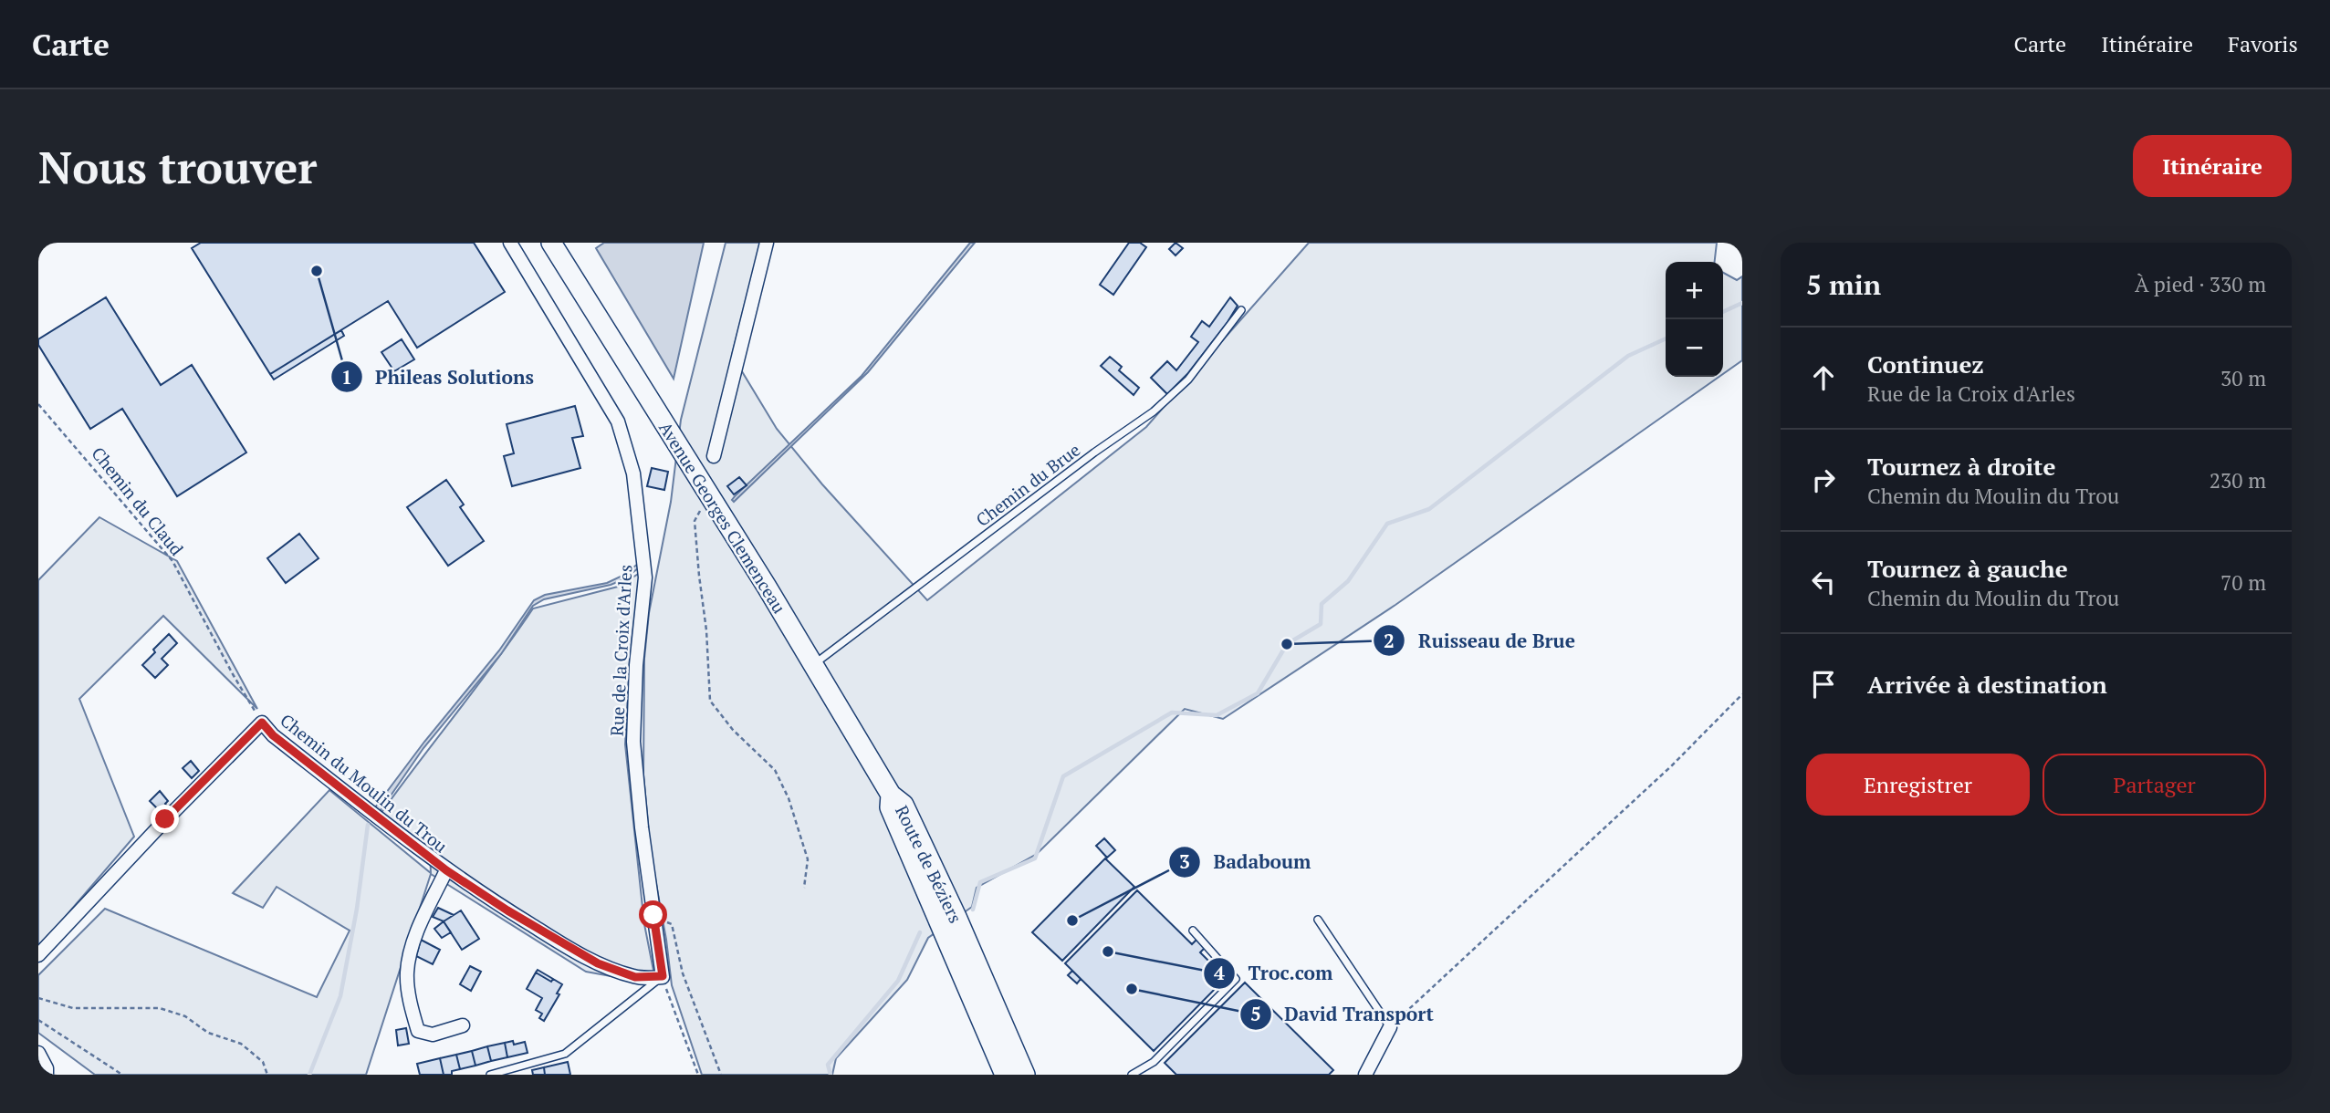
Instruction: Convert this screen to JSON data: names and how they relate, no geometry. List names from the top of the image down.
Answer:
{
  "streets": {
    "main road": ["Avenue Georges Clemenceau", "Route de Béziers"],
    "street": ["Rue de la Croix d'Arles", "Chemin du Moulin du Trou"],
    "lane": ["Chemin du Brue"],
    "path": ["Chemin du Claud"]
  },
  "crossings": [
    ["Chemin du Brue", "Avenue Georges Clemenceau"],
    ["Chemin du Claud", "Chemin du Moulin du Trou"],
    ["Avenue Georges Clemenceau", "Route de Béziers"],
    ["Rue de la Croix d'Arles", "Chemin du Moulin du Trou"]
  ],
  "places": [
    "Phileas Solutions",
    "Ruisseau de Brue",
    "Badaboum",
    "Troc.com",
    "David Transport"
  ],
  "page": {
    "header": "Carte",
    "nav": ["Carte", "Itinéraire", "Favoris"],
    "buttons": [
      "Itinéraire",
      ["Enregistrer", "Partager"]
    ],
    "title": "Nous trouver",
    "heading": ["5 min", "À pied · 330 m"],
    "map_buttons": ["+", "−"],
    "list": [
      ["Continuez", "Rue de la Croix d'Arles", "30 m"],
      ["Tournez à droite", "Chemin du Moulin du Trou", "230 m"],
      ["Tournez à gauche", "Chemin du Moulin du Trou", "70 m"],
      "Arrivée à destination"
    ]
  }
}
